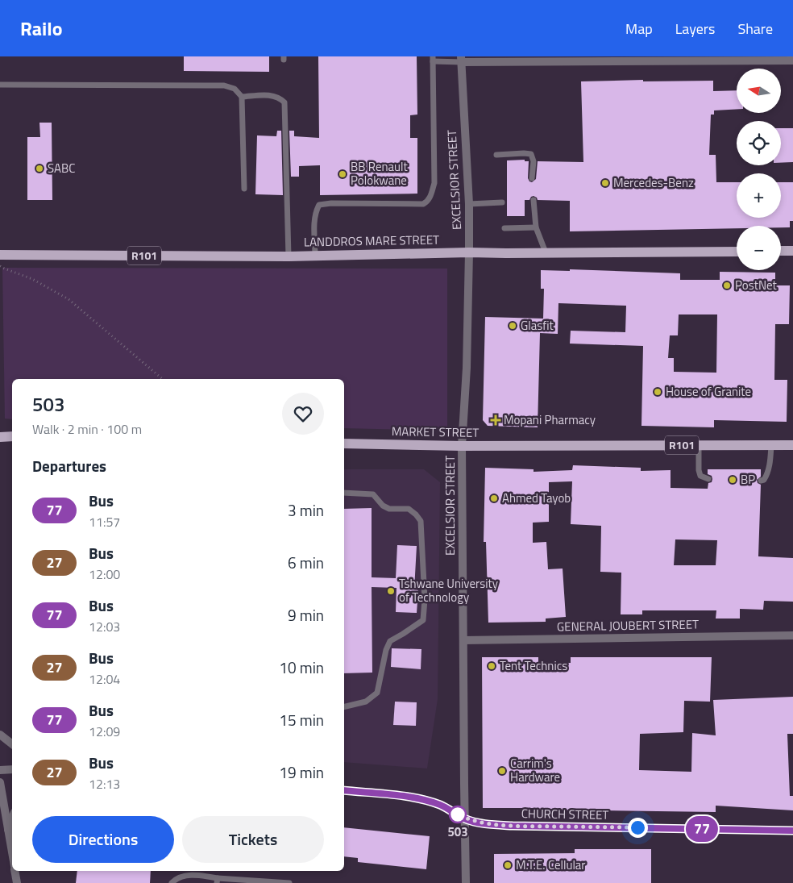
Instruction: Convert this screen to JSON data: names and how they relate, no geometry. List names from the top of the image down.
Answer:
{
  "streets": {
    "main road": ["LANDDROS MARE STREET", "R101", "MARKET STREET"],
    "street": ["EXCELSIOR STREET", "GENERAL JOUBERT STREET", "CHURCH STREET"]
  },
  "crossings": [
    ["EXCELSIOR STREET", "LANDDROS MARE STREET"],
    ["EXCELSIOR STREET", "MARKET STREET"],
    ["EXCELSIOR STREET", "GENERAL JOUBERT STREET"],
    ["EXCELSIOR STREET", "CHURCH STREET"]
  ],
  "places": {
    "other": [
      "SABC",
      "BB Renault Polokwane",
      "Mercedes-Benz",
      "PostNet",
      "Glasfit",
      "House of Granite",
      "BP",
      "Ahmed Tayob",
      "Tshwane University of Technology",
      "Tent Technics",
      "Carrim's Hardware",
      "503",
      "M.T.E. Cellular"
    ],
    "health": ["Mopani Pharmacy"]
  },
  "lines": ["bus line 77"],
  "north": "left",
  "page": {
    "header": "Railo",
    "nav": ["Map", "Layers", "Share"],
    "on_map": "77",
    "map_buttons": ["+", "−"],
    "heading": [
      ["503", "Walk · 2 min · 100 m"],
      "Departures"
    ],
    "list": [
      {
        "mark": "77",
        "name": "Bus",
        "note": "11:57",
        "value": "3 min"
      },
      {
        "mark": "27",
        "name": "Bus",
        "note": "12:00",
        "value": "6 min"
      },
      {
        "mark": "77",
        "name": "Bus",
        "note": "12:03",
        "value": "9 min"
      },
      {
        "mark": "27",
        "name": "Bus",
        "note": "12:04",
        "value": "10 min"
      },
      {
        "mark": "77",
        "name": "Bus",
        "note": "12:09",
        "value": "15 min"
      },
      {
        "mark": "27",
        "name": "Bus",
        "note": "12:13",
        "value": "19 min"
      }
    ],
    "buttons": ["Directions", "Tickets"]
  }
}
